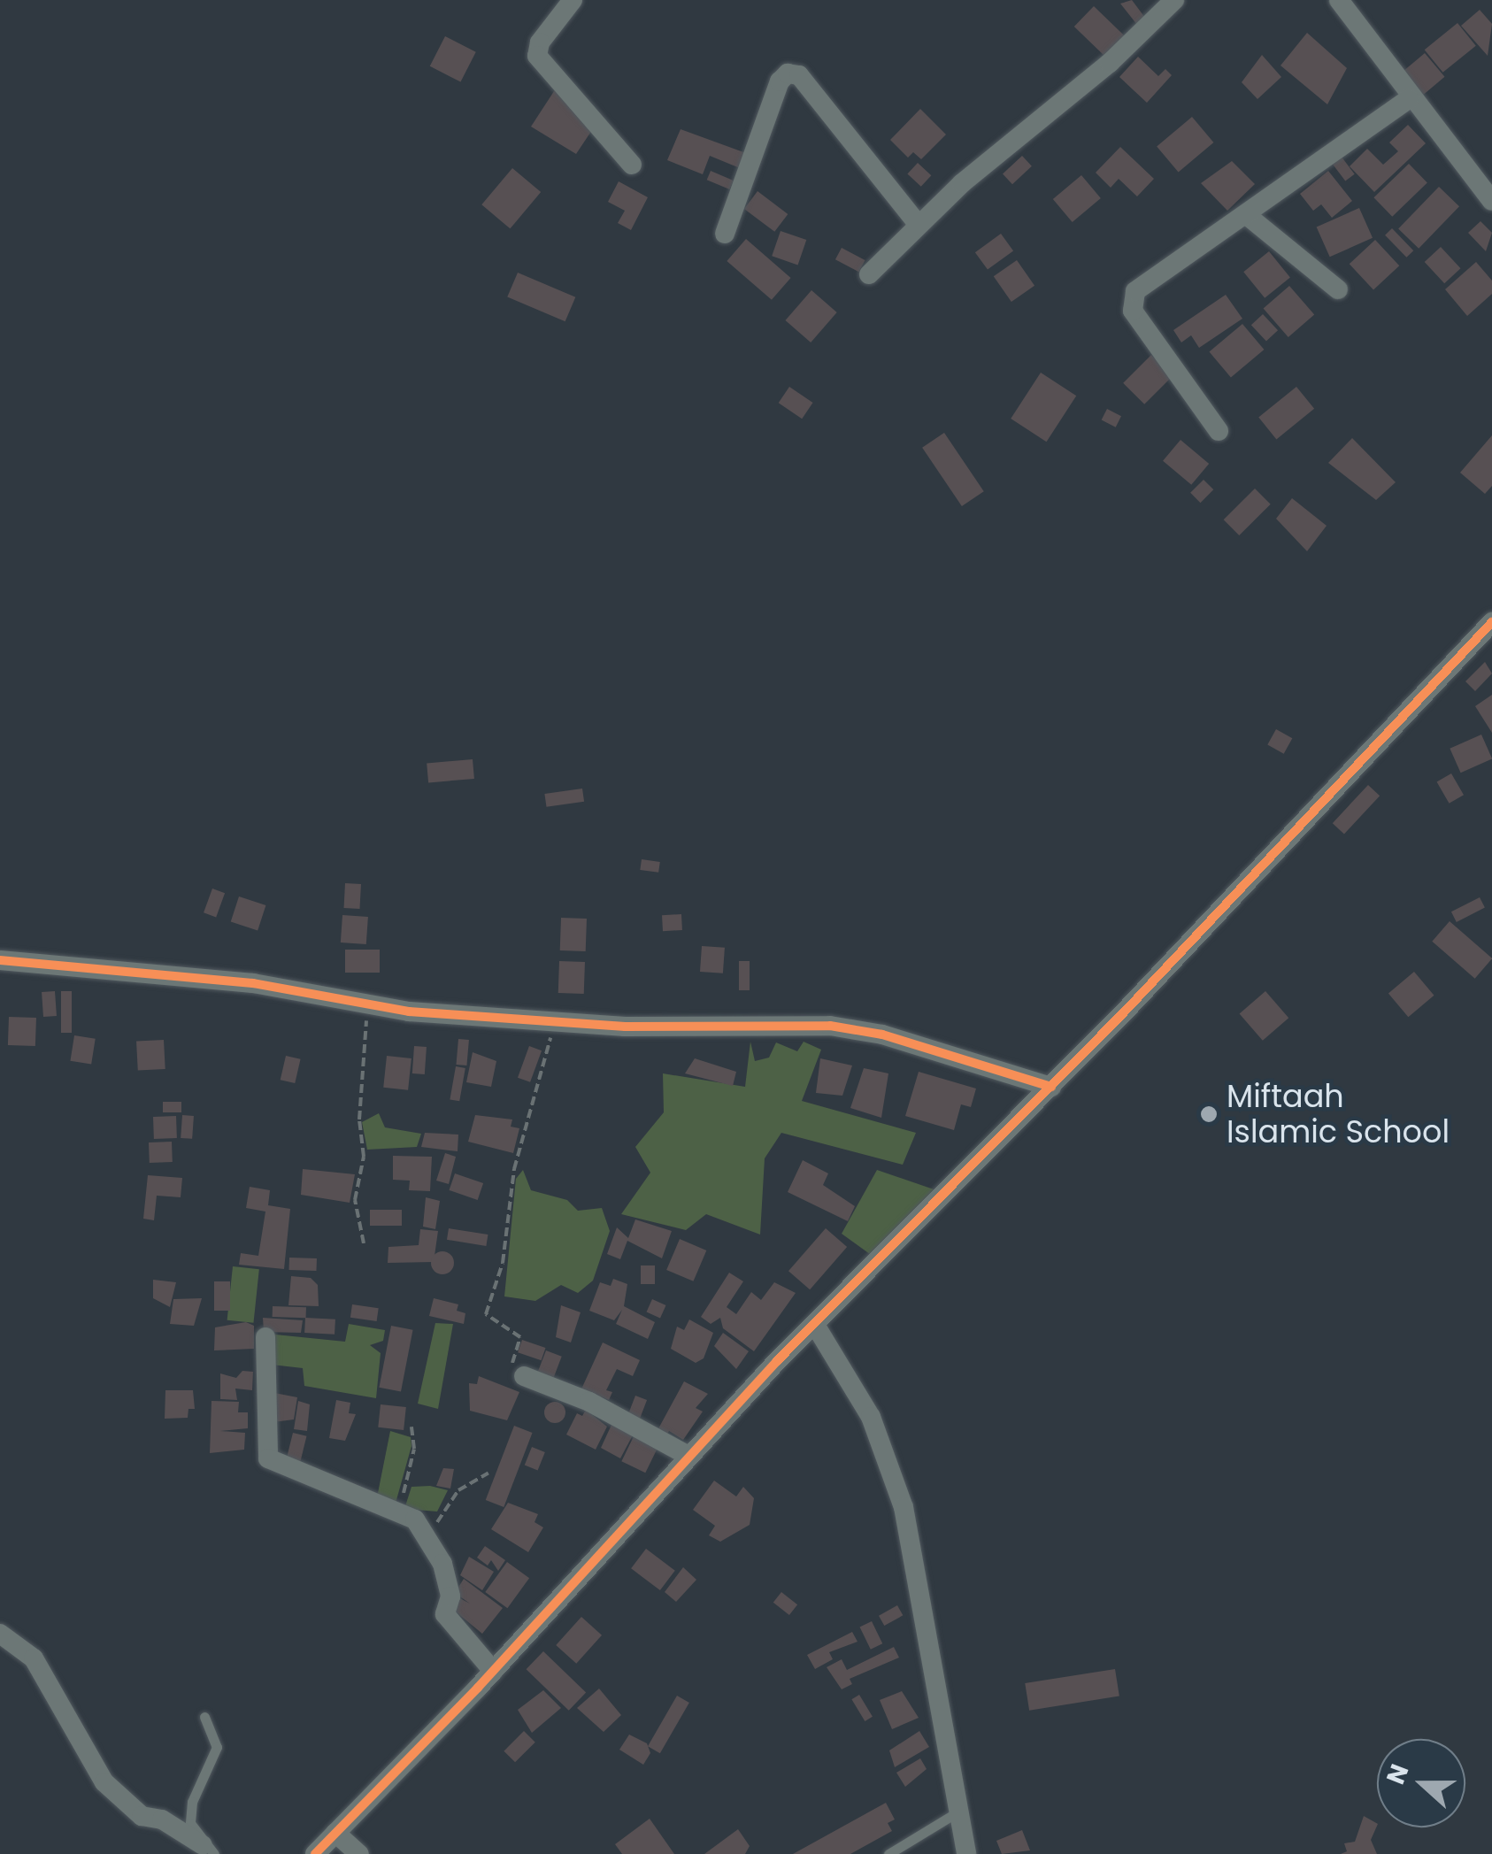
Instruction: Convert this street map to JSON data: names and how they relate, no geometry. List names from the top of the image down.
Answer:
{
  "places": ["Miftaah Islamic School"],
  "north": "left"
}
